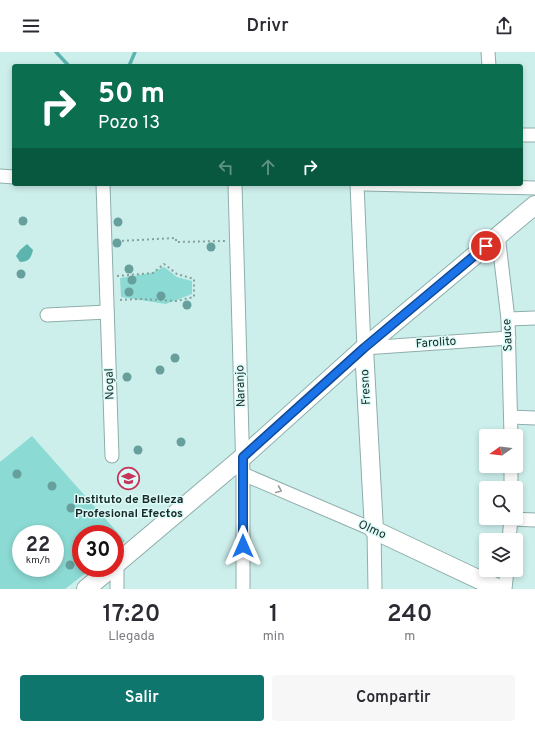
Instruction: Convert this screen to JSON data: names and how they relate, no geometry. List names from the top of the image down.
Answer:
{
  "streets": {
    "main road": ["Fresno", "Olmo"],
    "street": [
      "Sauce",
      "Farolito",
      "Nogal",
      "Naranjo"
    ]
  },
  "crossings": [
    ["Sauce", "Farolito"],
    ["Farolito", "Fresno"],
    ["Naranjo", "Olmo"],
    ["Fresno", "Olmo"]
  ],
  "one_way": ["Olmo"],
  "places": {
    "school or university": ["Instituto de Belleza Profesional Efectos"]
  },
  "north": "left",
  "page": {
    "header": "Drivr",
    "turn": ["50 m", "Pozo 13"],
    "speed": "22 km/h",
    "limit": "30",
    "eta": [
      "17:20",
      "Llegada",
      "1",
      "min",
      "240",
      "m"
    ],
    "buttons": ["Salir", "Compartir"]
  }
}
